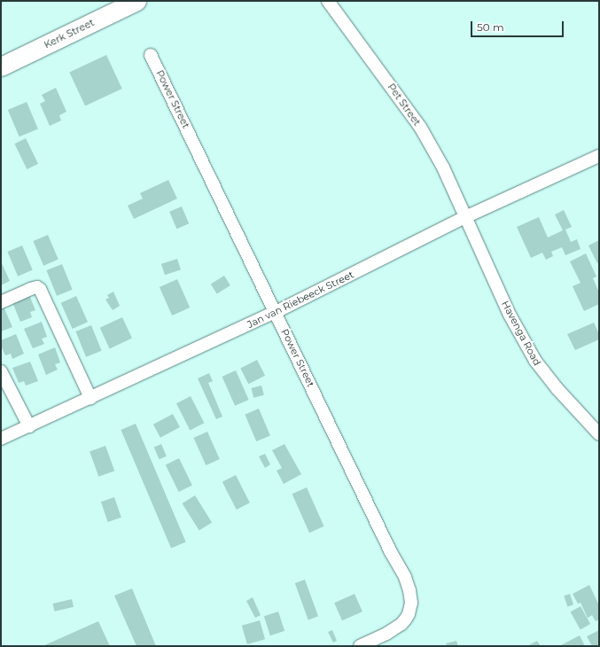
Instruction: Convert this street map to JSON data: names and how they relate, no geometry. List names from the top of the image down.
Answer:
{
  "streets": {
    "highway": ["Kerk Street"],
    "street": [
      "Power Street",
      "Pet Street",
      "Jan van Riebeeck Street",
      "Havenga Road"
    ]
  },
  "crossings": [
    ["Power Street", "Jan van Riebeeck Street"],
    ["Pet Street", "Jan van Riebeeck Street"],
    ["Pet Street", "Havenga Road"],
    ["Jan van Riebeeck Street", "Havenga Road"]
  ],
  "scale_bar": "50 m"
}
